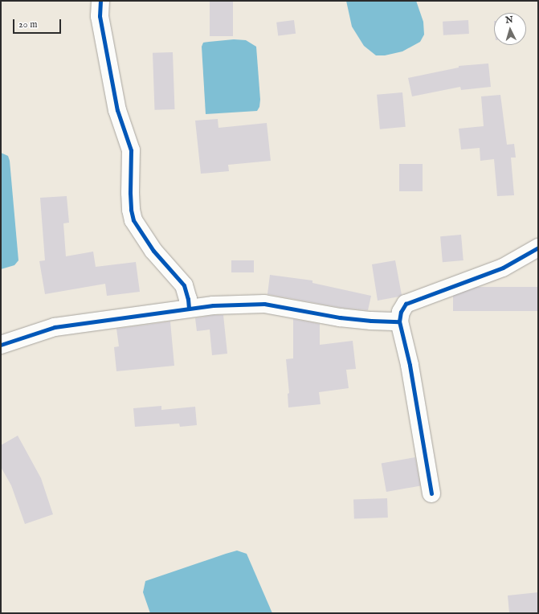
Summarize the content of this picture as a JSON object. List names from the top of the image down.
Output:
{
  "scale_bar": "20 m",
  "north": "top"
}
